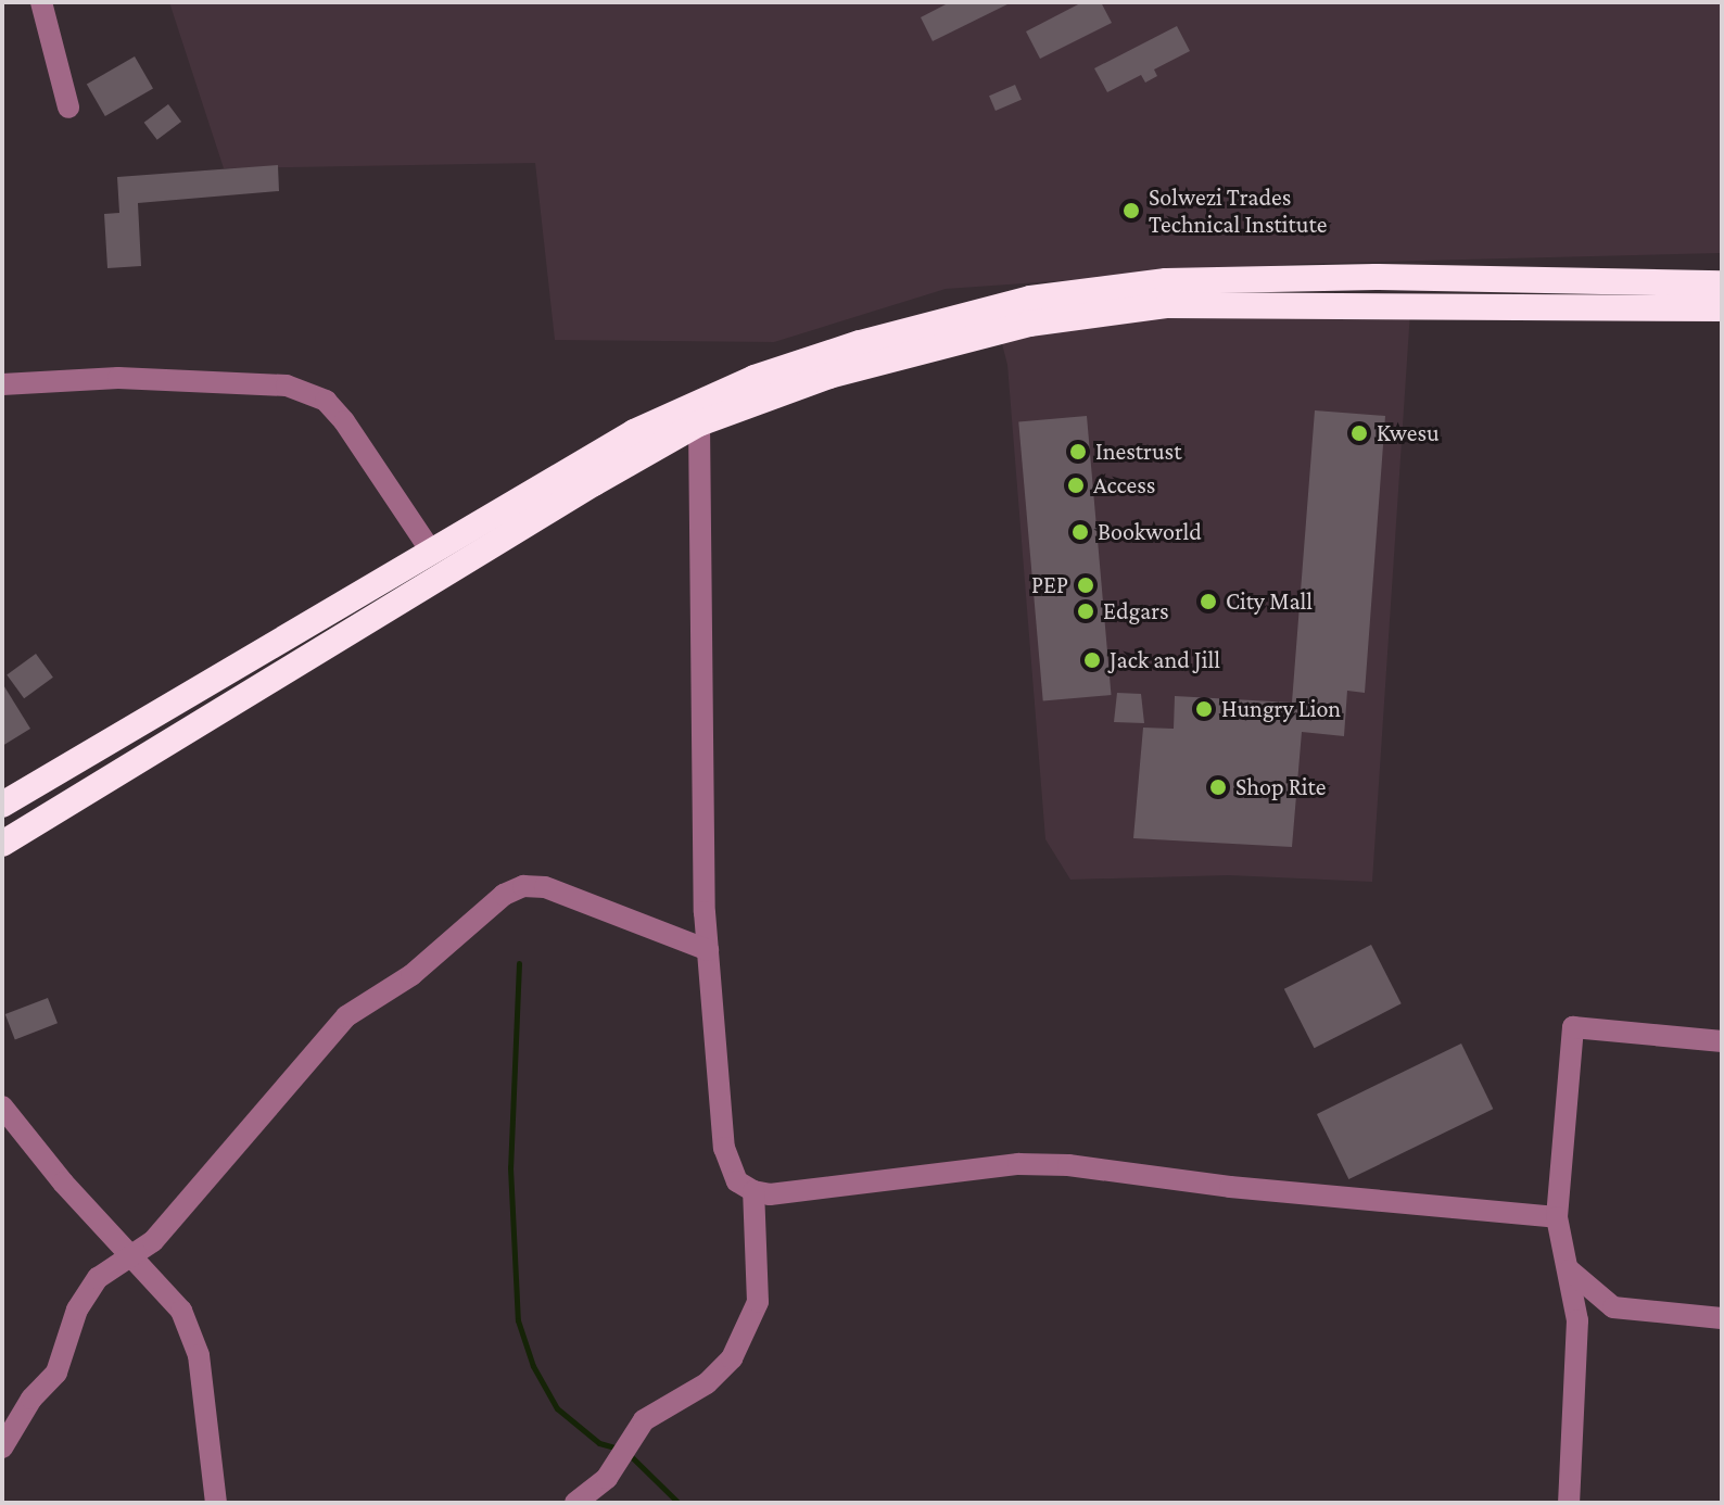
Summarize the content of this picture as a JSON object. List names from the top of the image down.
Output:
{
  "places": [
    "Solwezi Trades Technical Institute",
    "Kwesu",
    "Inestrust",
    "Access",
    "Bookworld",
    "PEP",
    "City Mall",
    "Edgars",
    "Jack and Jill",
    "Hungry Lion",
    "Shop Rite"
  ]
}
